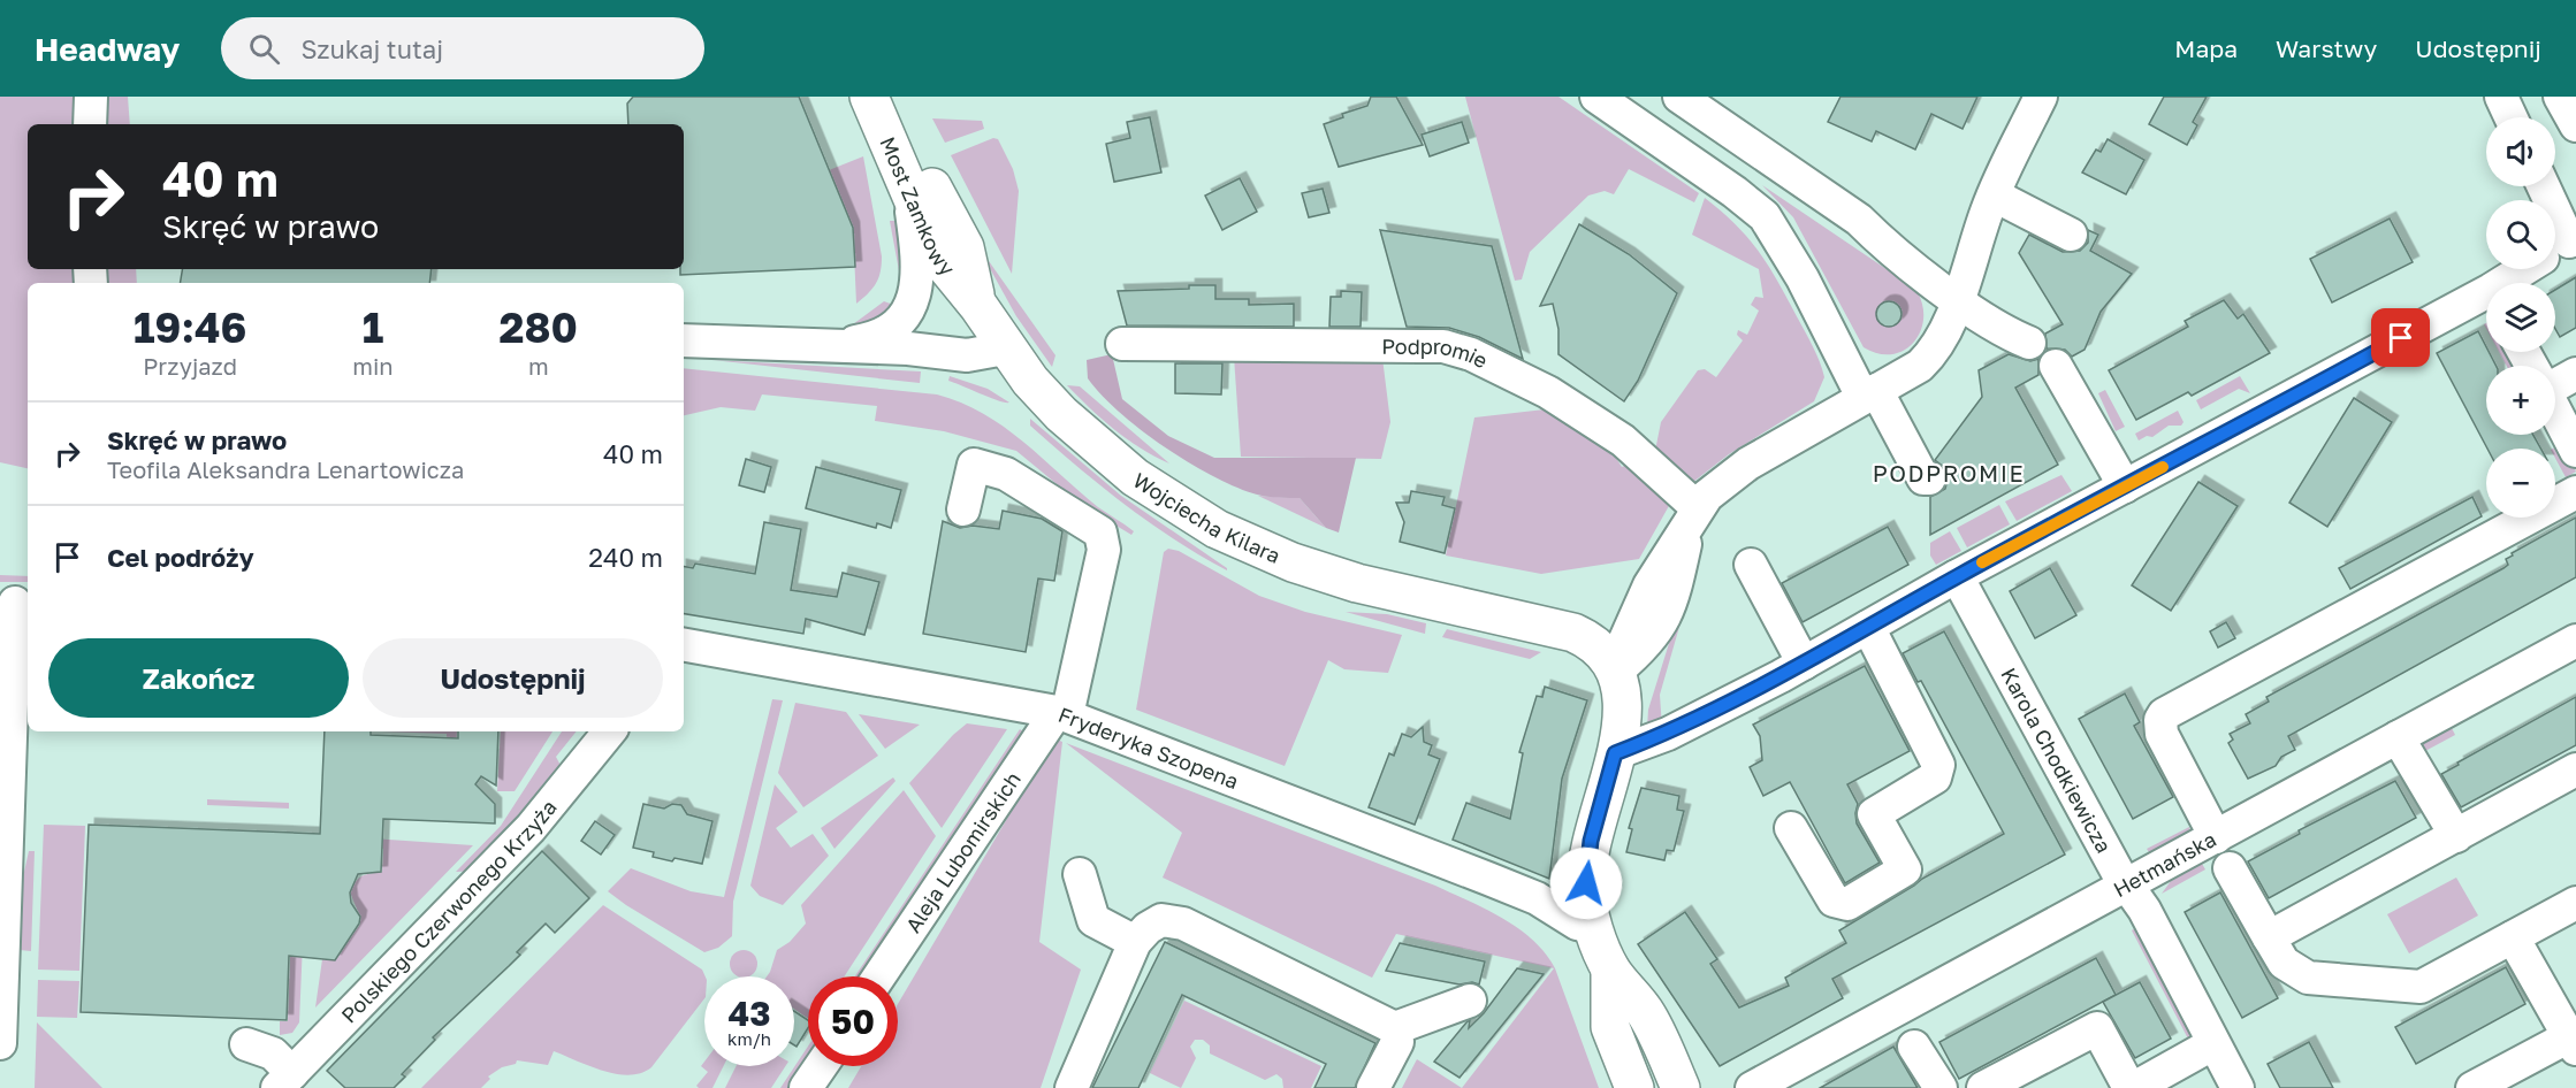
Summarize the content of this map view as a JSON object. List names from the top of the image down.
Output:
{
  "streets": {
    "main road": ["Most Zamkowy", "Wojciecha Kilara"],
    "street": [
      "Podpromie",
      "Fryderyka Szopena",
      "Karola Chodkiewicza",
      "Aleja Lubomirskich",
      "Hetmańska",
      "Polskiego Czerwonego Krzyża"
    ]
  },
  "crossings": [
    ["Most Zamkowy", "Wojciecha Kilara"],
    ["Fryderyka Szopena", "Aleja Lubomirskich"],
    ["Karola Chodkiewicza", "Hetmańska"]
  ],
  "districts": ["PODPROMIE"],
  "page": {
    "header": "Headway",
    "search": "Szukaj tutaj",
    "nav": ["Mapa", "Warstwy", "Udostępnij"],
    "map_buttons": ["+", "−"],
    "turn": ["40 m", "Skręć w prawo"],
    "eta": [
      "19:46",
      "Przyjazd",
      "1",
      "min",
      "280",
      "m"
    ],
    "list": [
      {
        "name": "Skręć w prawo",
        "note": "Teofila Aleksandra Lenartowicza",
        "value": "40 m"
      },
      {
        "name": "Cel podróży",
        "value": "240 m"
      }
    ],
    "buttons": ["Zakończ", "Udostępnij"],
    "speed": "43 km/h",
    "limit": "50"
  }
}
